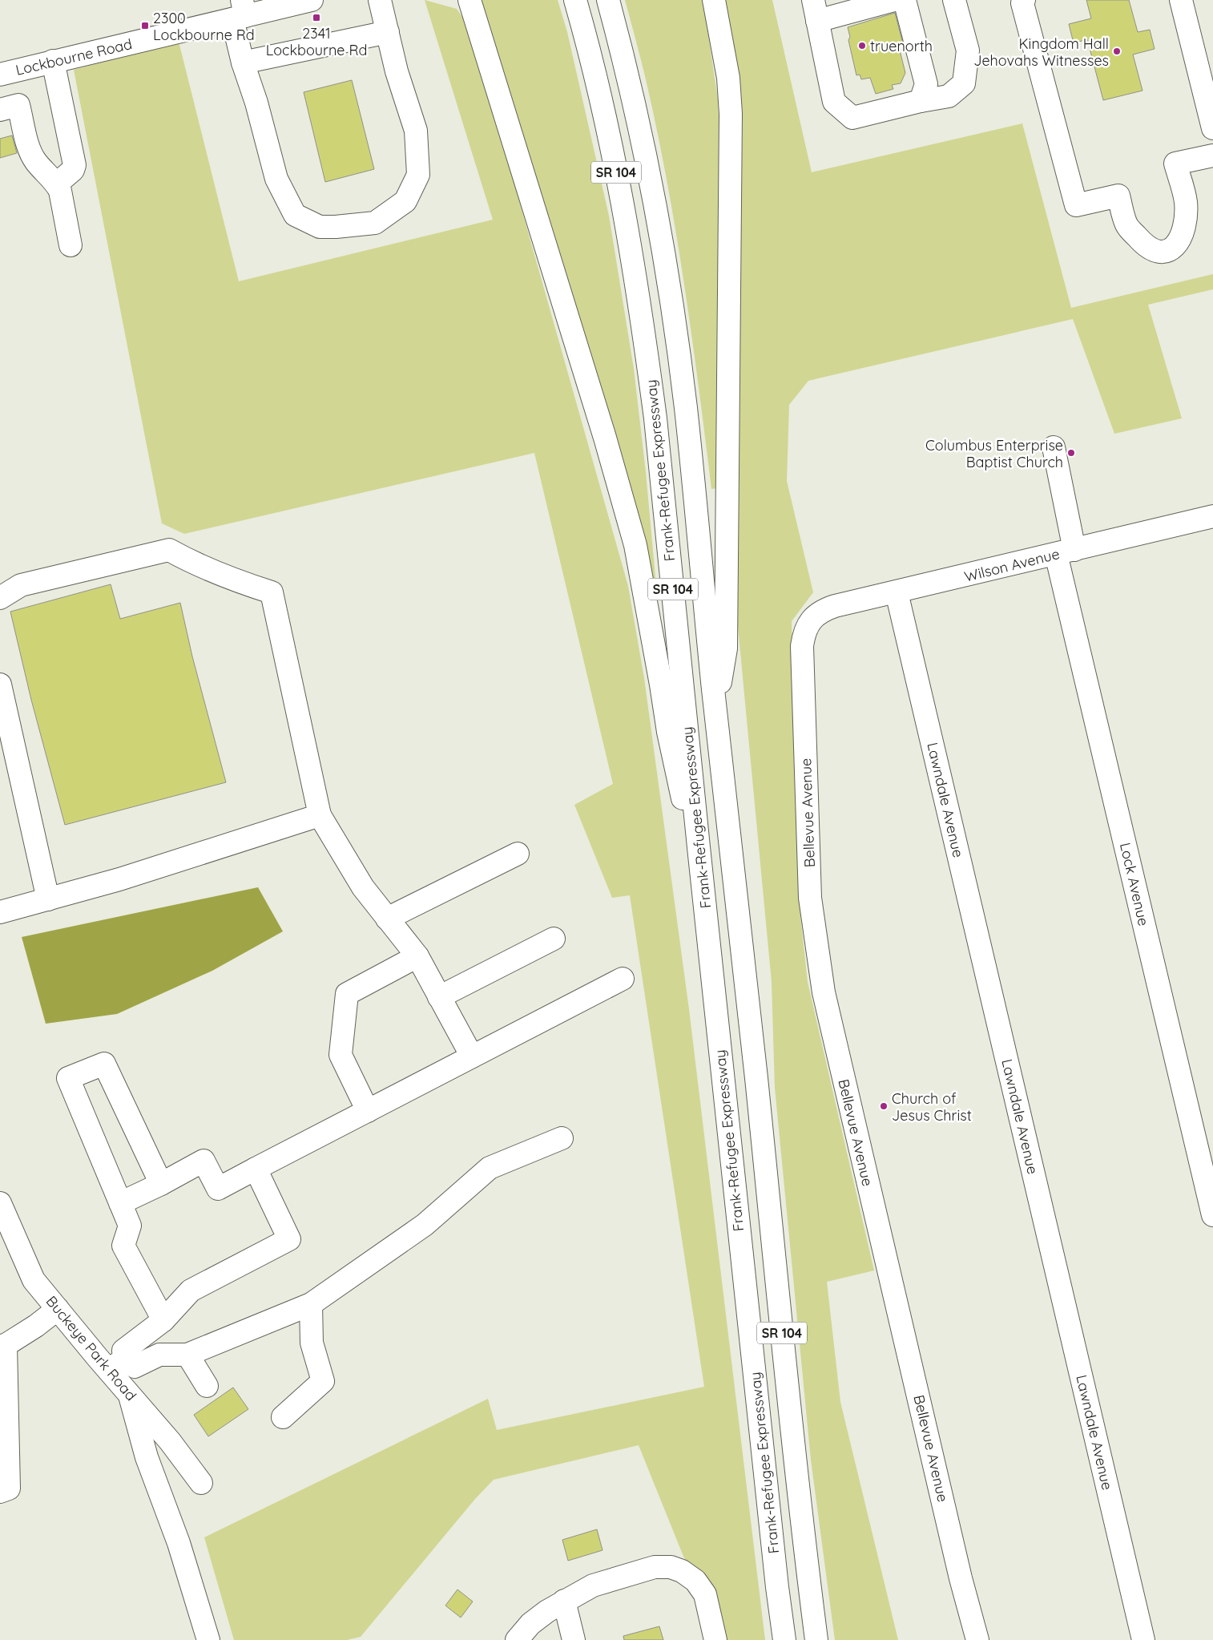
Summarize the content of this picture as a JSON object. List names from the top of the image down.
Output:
{
  "streets": {
    "main road": [
      "Lockbourne Road",
      "SR 104",
      "Frank-Refugee Expressway",
      "Wilson Avenue",
      "Lawndale Avenue",
      "Bellevue Avenue",
      "Lock Avenue",
      "Buckeye Park Road"
    ]
  },
  "crossings": [
    ["Wilson Avenue", "Lawndale Avenue"],
    ["Wilson Avenue", "Bellevue Avenue"],
    ["Wilson Avenue", "Lock Avenue"]
  ],
  "places": {
    "transit": ["2341 Lockbourne Rd", "2300 Lockbourne Rd"],
    "other": [
      "truenorth",
      "Kingdom Hall Jehovahs Witnesses",
      "Columbus Enterprise Baptist Church",
      "Church of Jesus Christ"
    ]
  }
}
